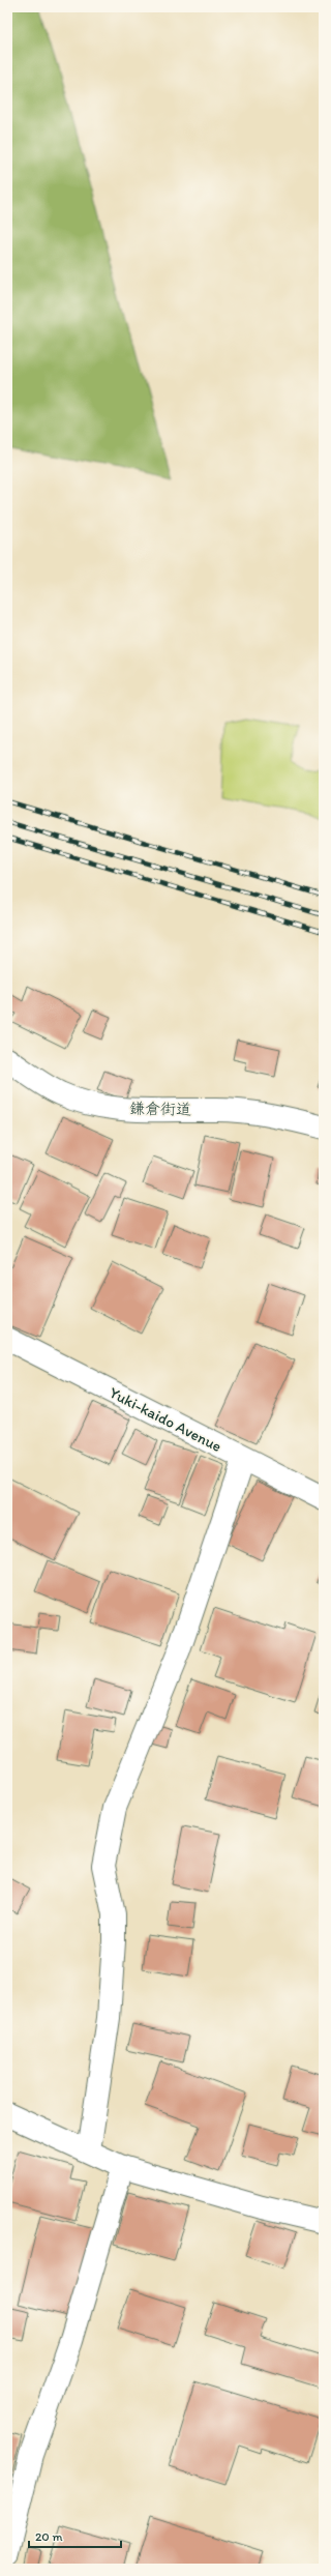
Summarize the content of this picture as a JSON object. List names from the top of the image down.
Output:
{
  "streets": {
    "street": ["鎌倉街道", "Yuki-kaido Avenue"]
  },
  "scale_bar": "20 m"
}
